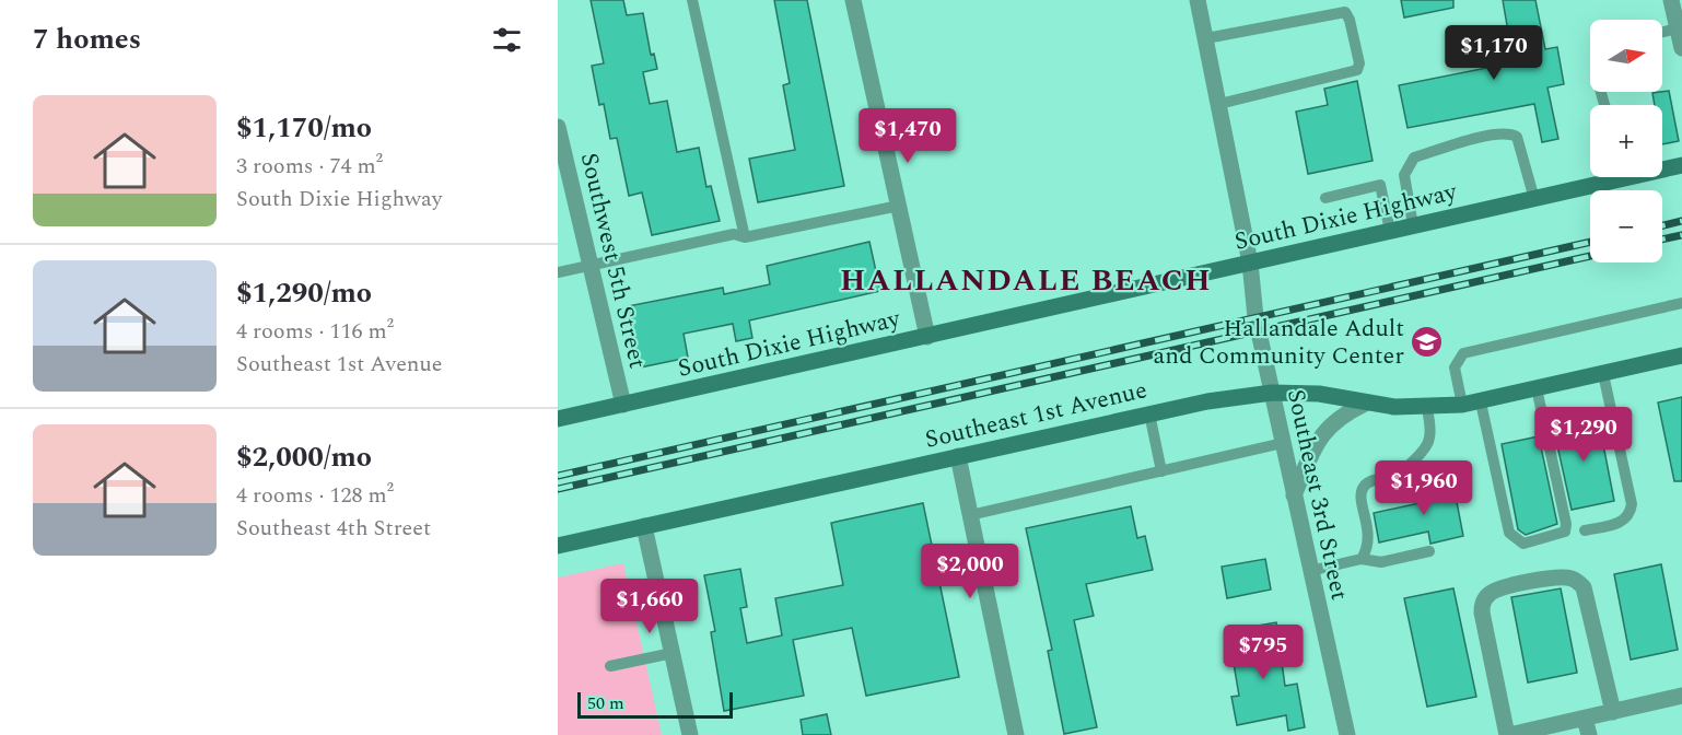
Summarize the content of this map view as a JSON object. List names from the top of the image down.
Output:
{
  "streets": {
    "main road": ["South Dixie Highway", "Southeast 1st Avenue"],
    "street": ["Southwest 5th Street", "Southeast 3rd Street"]
  },
  "crossings": [
    ["South Dixie Highway", "Southwest 5th Street"],
    ["South Dixie Highway", "Southeast 3rd Street"],
    ["Southeast 1st Avenue", "Southeast 3rd Street"]
  ],
  "districts": ["HALLANDALE BEACH"],
  "places": {
    "school or university": ["Hallandale Adult and Community Center"]
  },
  "scale_bar": "50 m",
  "north": "right",
  "page": {
    "heading": "7 homes",
    "map_buttons": ["+", "−"],
    "price": [
      "$1,170",
      "$1,470",
      "$1,290",
      "$1,960",
      "$2,000",
      "$1,660",
      "$795"
    ],
    "list": [
      {
        "name": "$1,170/mo",
        "note": "3 rooms · 74 m² · South Dixie Highway"
      },
      {
        "name": "$1,290/mo",
        "note": "4 rooms · 116 m² · Southeast 1st Avenue"
      },
      {
        "name": "$2,000/mo",
        "note": "4 rooms · 128 m² · Southeast 4th Street"
      }
    ],
    "scale": "50 m"
  }
}
